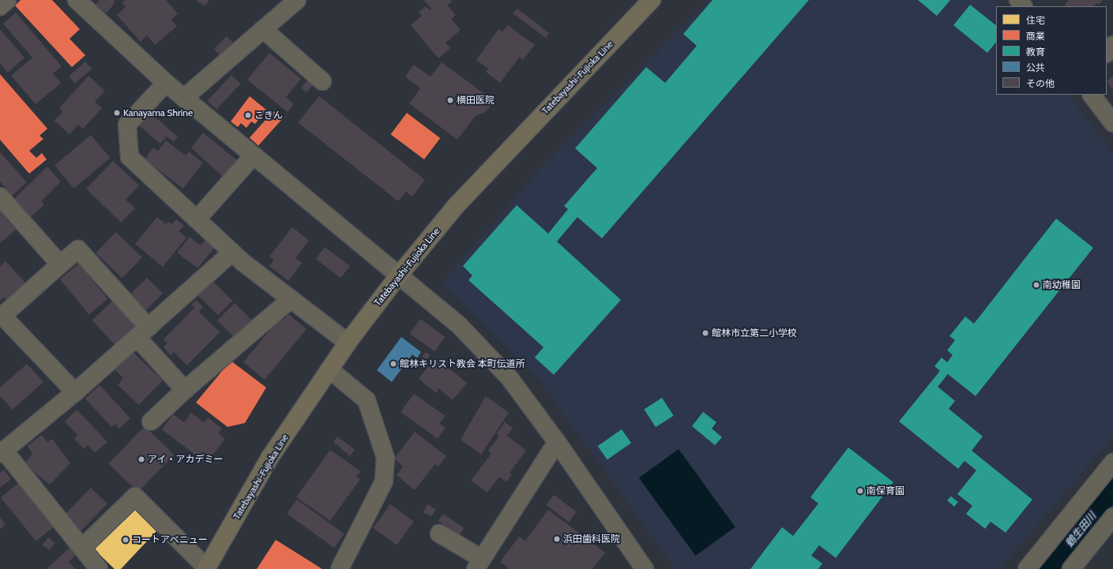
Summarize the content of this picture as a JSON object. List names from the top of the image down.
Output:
{
  "streets": {
    "main road": ["Tatebayashi-Fujioka Line"]
  },
  "water": ["鶴生田川"],
  "places": [
    "横田医院",
    "Kanayama Shrine",
    "こきん",
    "南幼稚園",
    "館林市立第二小学校",
    "館林キリスト教会 本町伝道所",
    "アイ・アカデミー",
    "南保育園",
    "浜田歯科医院",
    "コートアベニュー"
  ],
  "legend": [
    "住宅",
    "商業",
    "教育",
    "公共",
    "その他"
  ]
}
